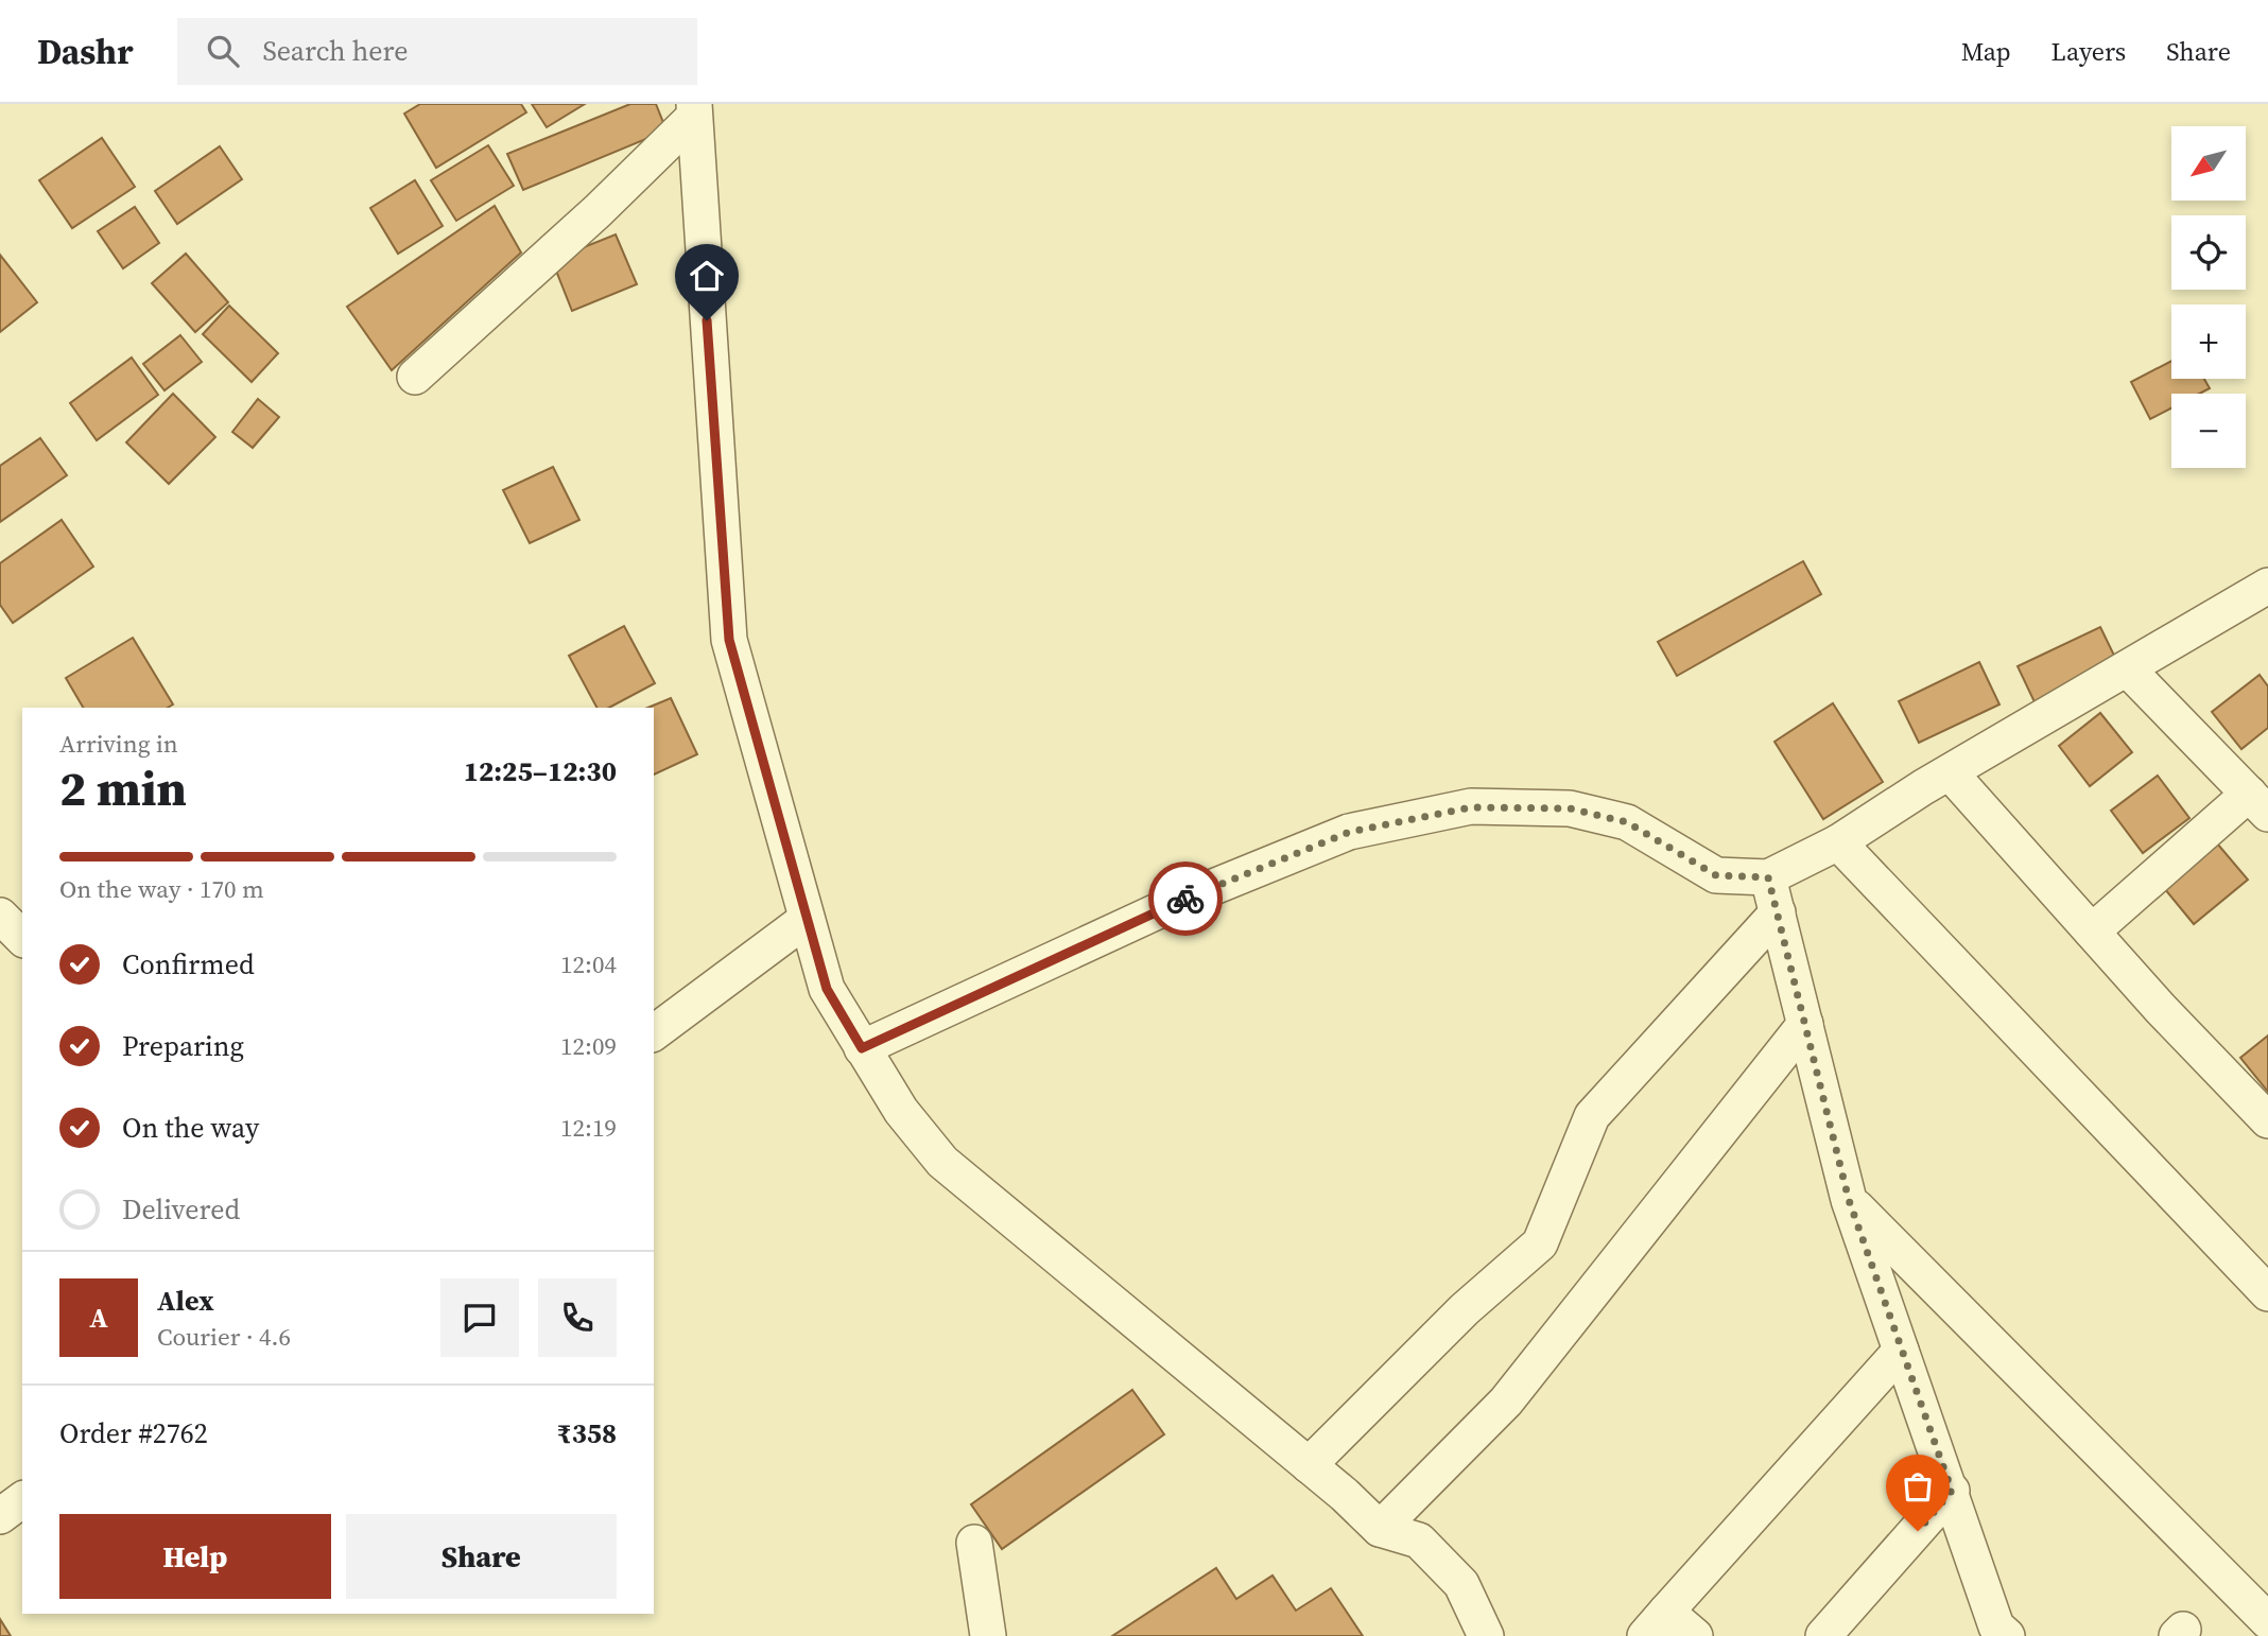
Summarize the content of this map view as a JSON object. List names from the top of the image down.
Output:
{
  "north": "bottom left",
  "page": {
    "header": "Dashr",
    "search": "Search here",
    "nav": ["Map", "Layers", "Share"],
    "map_buttons": ["+", "−"],
    "heading": ["2 min", "Arriving in", "12:25–12:30"],
    "panel": [
      "Alex",
      "Courier · 4.6",
      "Order #2762",
      "₹358"
    ],
    "bar": "On the way · 170 m",
    "list": [
      ["Confirmed", "12:04"],
      ["Preparing", "12:09"],
      ["On the way", "12:19"],
      "Delivered"
    ],
    "round": "A",
    "buttons": ["Help", "Share"]
  }
}
